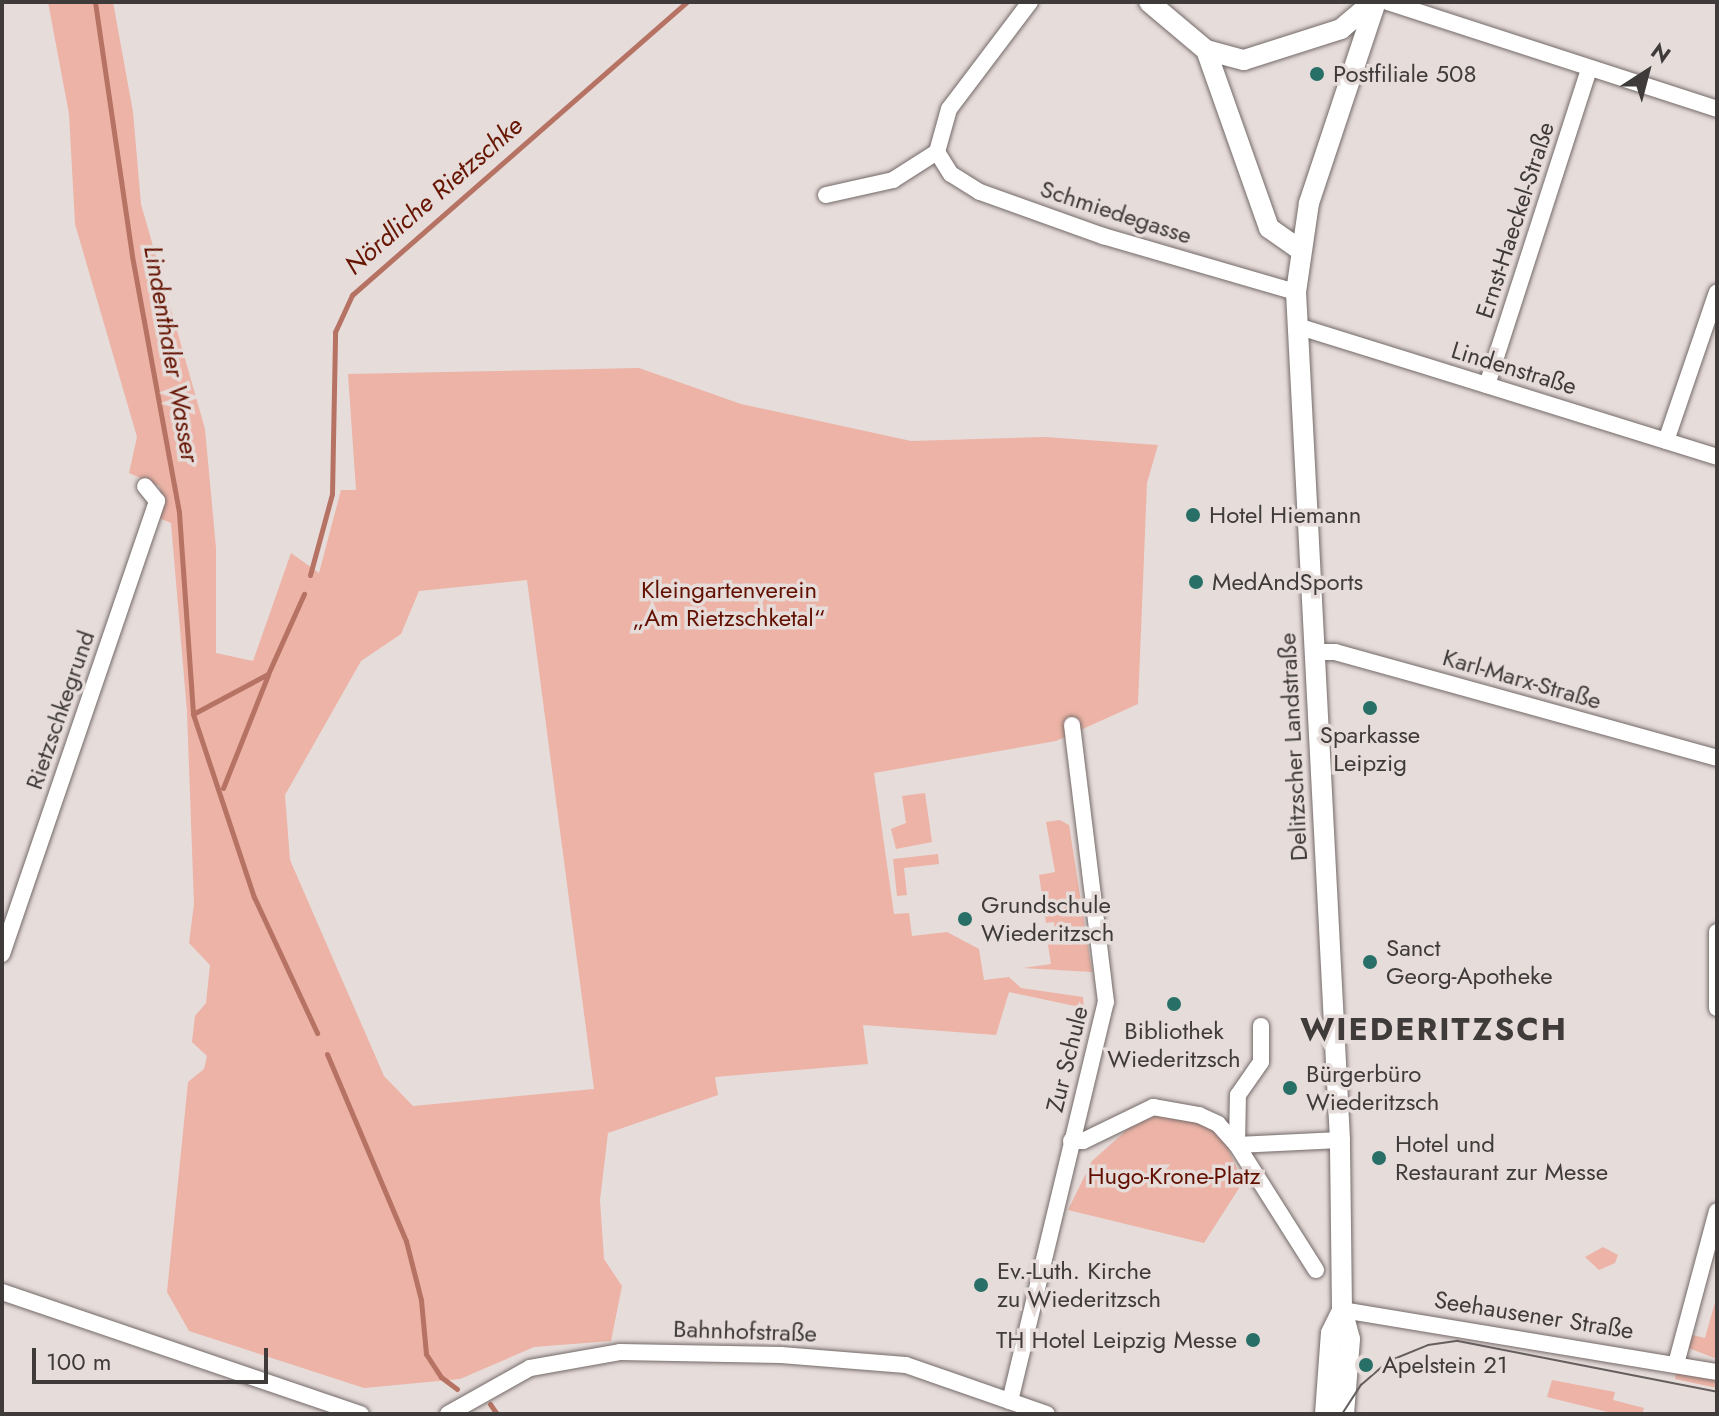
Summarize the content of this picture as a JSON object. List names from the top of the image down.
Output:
{
  "streets": {
    "street": [
      "Schmiedegasse",
      "Ernst-Haeckel-Straße",
      "Lindenstraße",
      "Karl-Marx-Straße",
      "Rietzschkegrund",
      "Delitzscher Landstraße",
      "Zur Schule",
      "Seehausener Straße",
      "Bahnhofstraße"
    ]
  },
  "crossings": [
    ["Schmiedegasse", "Delitzscher Landstraße"],
    ["Ernst-Haeckel-Straße", "Lindenstraße"],
    ["Lindenstraße", "Delitzscher Landstraße"],
    ["Karl-Marx-Straße", "Delitzscher Landstraße"],
    ["Delitzscher Landstraße", "Seehausener Straße"],
    ["Zur Schule", "Bahnhofstraße"]
  ],
  "districts": ["WIEDERITZSCH"],
  "water": ["Nördliche Rietzschke", "Lindenthaler Wasser"],
  "parks": ["Kleingartenverein „Am Rietzschketal“", "Hugo-Krone-Platz"],
  "places": [
    "Postfiliale 508",
    "Hotel Hiemann",
    "MedAndSports",
    "Sparkasse Leipzig",
    "Grundschule Wiederitzsch",
    "Sanct Georg-Apotheke",
    "Bibliothek Wiederitzsch",
    "Bürgerbüro Wiederitzsch",
    "Hotel und Restaurant zur Messe",
    "Ev.-Luth. Kirche zu Wiederitzsch",
    "TH Hotel Leipzig Messe",
    "Apelstein 21"
  ],
  "scale_bar": "100 m",
  "north": "top right"
}
